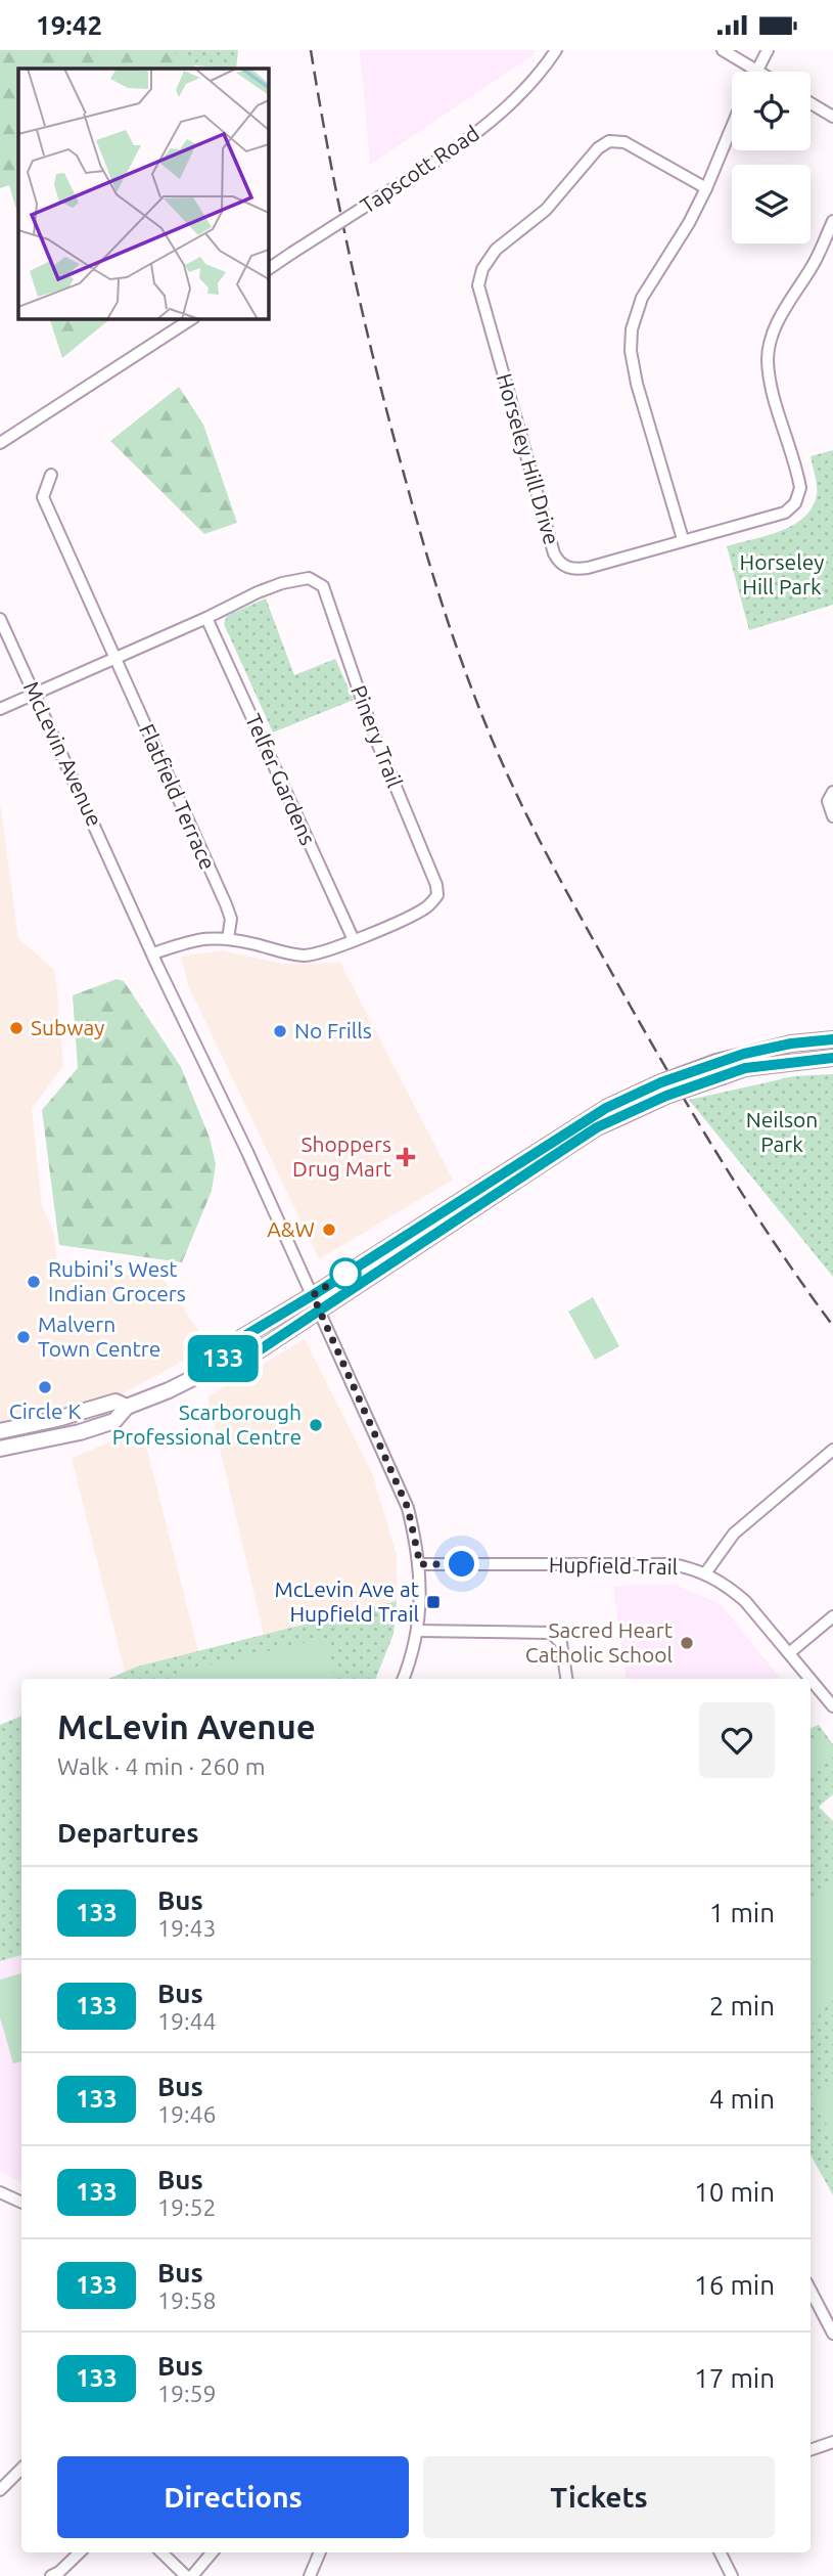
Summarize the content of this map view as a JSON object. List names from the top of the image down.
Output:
{
  "streets": {
    "street": [
      "Tapscott Road",
      "Horseley Hill Drive",
      "Pinery Trail",
      "McLevin Avenue",
      "Telfer Gardens",
      "Flatfield Terrace",
      "Hupfield Trail"
    ]
  },
  "crossings": [
    ["Pinery Trail", "McLevin Avenue"],
    ["Pinery Trail", "Telfer Gardens"],
    ["Pinery Trail", "Flatfield Terrace"],
    ["McLevin Avenue", "Hupfield Trail"]
  ],
  "parks": ["Horseley Hill Park", "Neilson Park"],
  "places": {
    "other": [
      "Subway",
      "No Frills",
      "A&W",
      "Rubini's West Indian Grocers",
      "Malvern Town Centre",
      "Circle K",
      "Scarborough Professional Centre",
      "Sacred Heart Catholic School"
    ],
    "health": ["Shoppers Drug Mart"],
    "transit": ["McLevin Ave at Hupfield Trail"]
  },
  "lines": ["bus line 133"],
  "page": {
    "status": "19:42",
    "on_map": "133",
    "heading": [
      ["McLevin Avenue", "Walk · 4 min · 260 m"],
      "Departures"
    ],
    "list": [
      {
        "mark": "133",
        "name": "Bus",
        "note": "19:43",
        "value": "1 min"
      },
      {
        "mark": "133",
        "name": "Bus",
        "note": "19:44",
        "value": "2 min"
      },
      {
        "mark": "133",
        "name": "Bus",
        "note": "19:46",
        "value": "4 min"
      },
      {
        "mark": "133",
        "name": "Bus",
        "note": "19:52",
        "value": "10 min"
      },
      {
        "mark": "133",
        "name": "Bus",
        "note": "19:58",
        "value": "16 min"
      },
      {
        "mark": "133",
        "name": "Bus",
        "note": "19:59",
        "value": "17 min"
      }
    ],
    "buttons": ["Directions", "Tickets"]
  }
}
